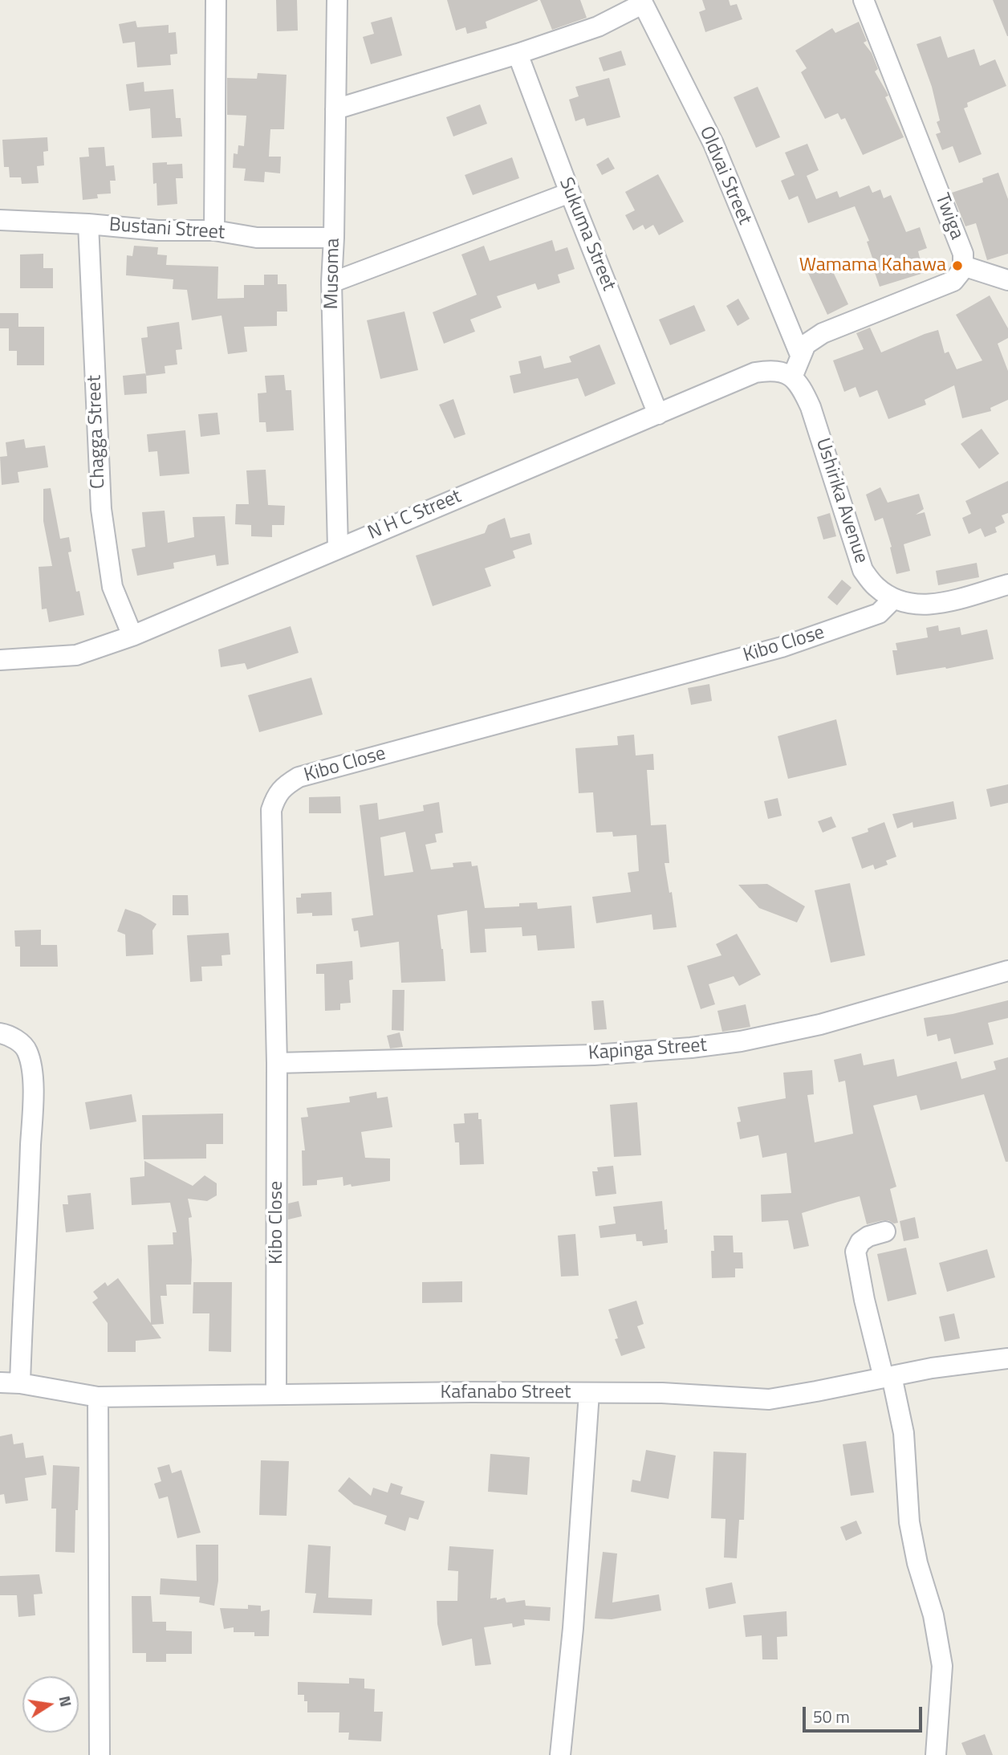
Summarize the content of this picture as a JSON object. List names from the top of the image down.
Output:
{
  "streets": {
    "street": [
      "Oldvai Street",
      "Twiga",
      "Bustani Street",
      "Sukuma Street",
      "Musoma",
      "Chagga Street",
      "Ushirika Avenue",
      "N H C Street",
      "Kibo Close",
      "Kapinga Street",
      "Kafanabo Street"
    ]
  },
  "crossings": [
    ["Bustani Street", "Musoma"],
    ["Bustani Street", "Chagga Street"],
    ["Sukuma Street", "N H C Street"],
    ["Musoma", "N H C Street"],
    ["Chagga Street", "N H C Street"],
    ["Ushirika Avenue", "N H C Street"],
    ["Ushirika Avenue", "Kibo Close"],
    ["Kibo Close", "Kapinga Street"],
    ["Kibo Close", "Kafanabo Street"]
  ],
  "places": ["Wamama Kahawa"],
  "scale_bar": "50 m",
  "north": "right"
}
